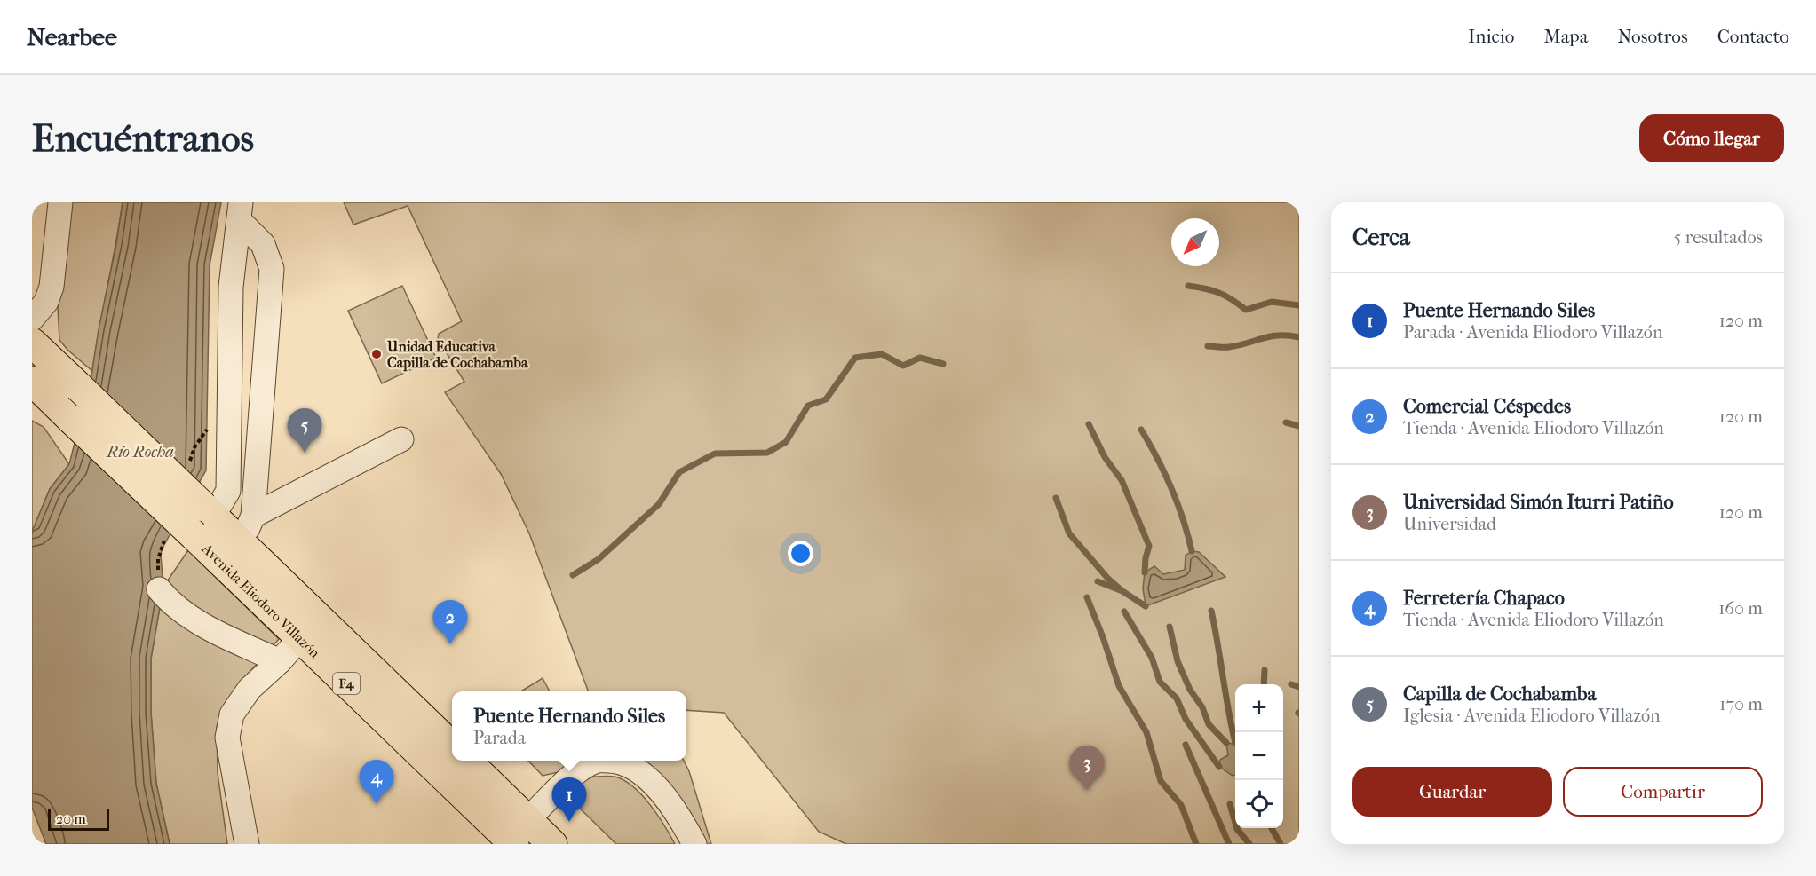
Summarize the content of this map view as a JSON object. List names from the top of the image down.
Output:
{
  "streets": {
    "highway": ["Avenida Eliodoro Villazón", "F4"]
  },
  "water": ["Río Rocha"],
  "places": ["Unidad Educativa Capilla de Cochabamba"],
  "scale_bar": "20 m",
  "north": "bottom left",
  "page": {
    "header": "Nearbee",
    "nav": [
      "Inicio",
      "Mapa",
      "Nosotros",
      "Contacto"
    ],
    "buttons": [
      "Cómo llegar",
      ["Guardar", "Compartir"]
    ],
    "title": "Encuéntranos",
    "heading": ["Cerca", "5 resultados"],
    "list": [
      {
        "mark": "1",
        "name": "Puente Hernando Siles",
        "note": "Parada · Avenida Eliodoro Villazón",
        "value": "120 m"
      },
      {
        "mark": "2",
        "name": "Comercial Céspedes",
        "note": "Tienda · Avenida Eliodoro Villazón",
        "value": "120 m"
      },
      {
        "mark": "3",
        "name": "Universidad Simón Iturri Patiño",
        "note": "Universidad",
        "value": "120 m"
      },
      {
        "mark": "4",
        "name": "Ferretería Chapaco",
        "note": "Tienda · Avenida Eliodoro Villazón",
        "value": "160 m"
      },
      {
        "mark": "5",
        "name": "Capilla de Cochabamba",
        "note": "Iglesia · Avenida Eliodoro Villazón",
        "value": "170 m"
      }
    ],
    "pins": [
      "5",
      "2",
      "3",
      "4",
      "1"
    ],
    "map_buttons": ["+", "−"],
    "popup": ["Puente Hernando Siles", "Parada"],
    "scale": "20 m"
  }
}
